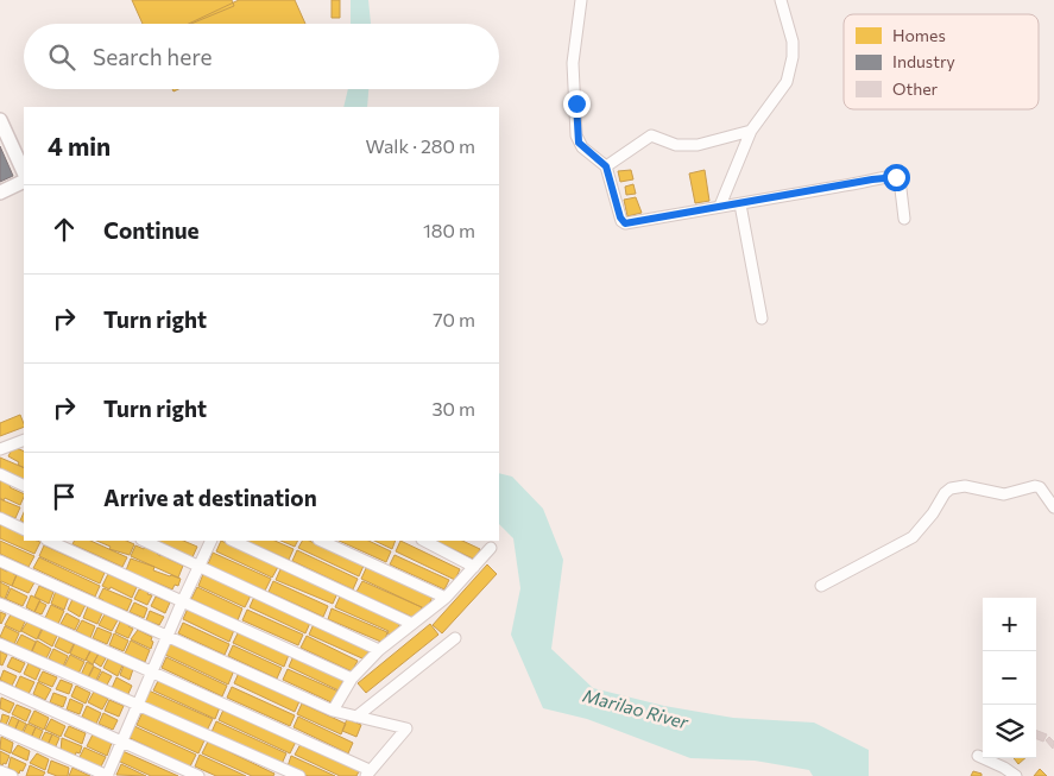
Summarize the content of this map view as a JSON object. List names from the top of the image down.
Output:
{
  "water": ["Marilao River"],
  "legend": ["Homes", "Industry", "Other"],
  "page": {
    "search": "Search here",
    "heading": ["4 min", "Walk · 280 m"],
    "list": [
      ["Continue", "180 m"],
      ["Turn right", "70 m"],
      ["Turn right", "30 m"],
      "Arrive at destination"
    ],
    "map_buttons": ["+", "−"]
  }
}
